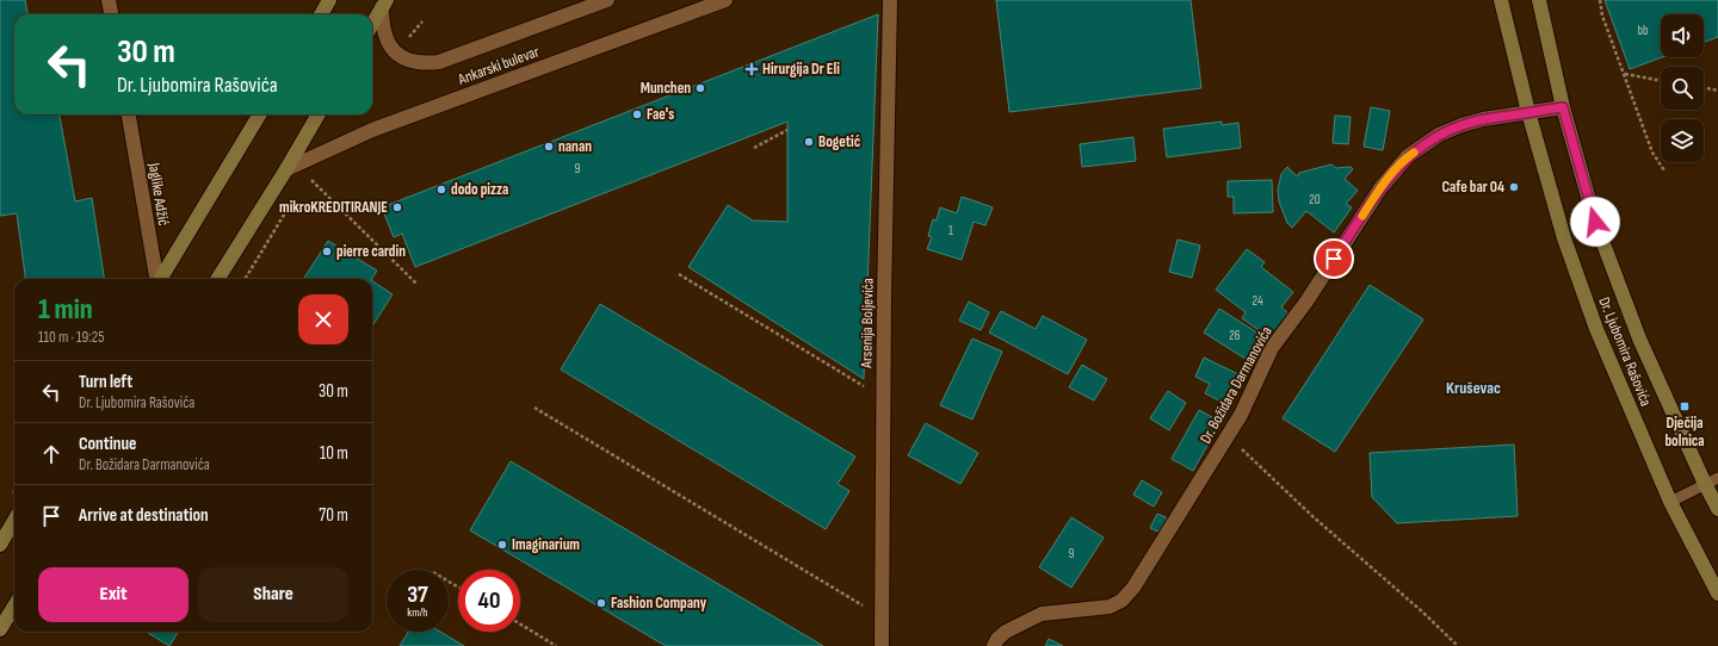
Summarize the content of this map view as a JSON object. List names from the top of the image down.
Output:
{
  "streets": {
    "street": [
      "Ankarski bulevar",
      "Jaglike Adžić",
      "Arsenija Boljevića",
      "Dr. Ljubomira Rašovića",
      "Dr. Božidara Darmanovića"
    ]
  },
  "crossings": [
    ["Dr. Ljubomira Rašovića", "Dr. Božidara Darmanovića"]
  ],
  "districts": ["Kruševac"],
  "places": {
    "health": ["Hirurgija Dr Eli"],
    "other": [
      "Munchen",
      "Fae's",
      "Bogetić",
      "nanan",
      "Cafe bar 04",
      "dodo pizza",
      "mikroKREDITIRANJE",
      "pierre cardin",
      "Imaginarium",
      "Fashion Company"
    ],
    "transit": ["Dječija bolnica"]
  },
  "house_numbers": [
    "bb",
    "9",
    "20",
    "1",
    "24",
    "26",
    "9"
  ],
  "page": {
    "turn": ["30 m", "Dr. Ljubomira Rašovića"],
    "heading": ["1 min", "110 m · 19:25"],
    "list": [
      {
        "name": "Turn left",
        "note": "Dr. Ljubomira Rašovića",
        "value": "30 m"
      },
      {
        "name": "Continue",
        "note": "Dr. Božidara Darmanovića",
        "value": "10 m"
      },
      {
        "name": "Arrive at destination",
        "value": "70 m"
      }
    ],
    "buttons": ["Exit", "Share"],
    "speed": "37 km/h",
    "limit": "40"
  }
}
